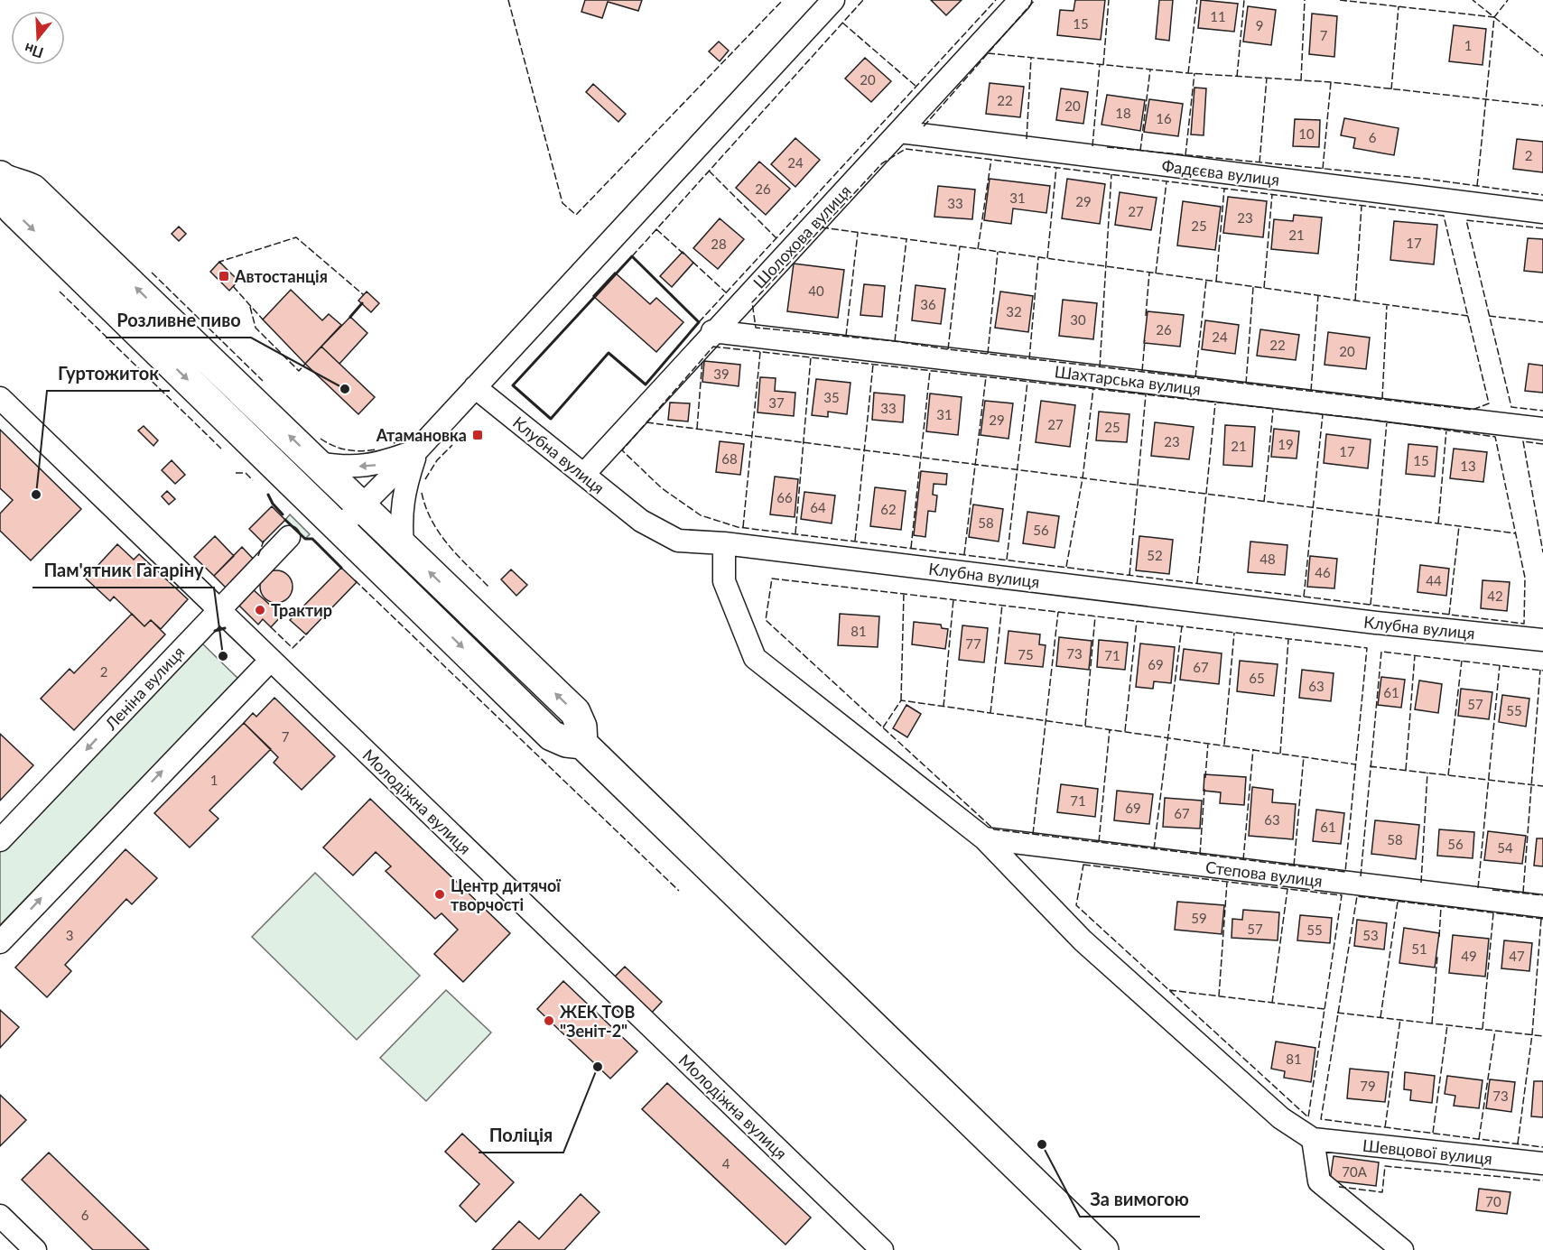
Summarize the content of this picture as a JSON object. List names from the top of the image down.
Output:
{
  "streets": {
    "street": [
      "Фадєєва вулиця",
      "Шолохова вулиця",
      "Шахтарська вулиця",
      "Клубна вулиця",
      "Леніна вулиця",
      "Молодіжна вулиця",
      "Степова вулиця",
      "Шевцової вулиця"
    ]
  },
  "crossings": [
    ["Фадєєва вулиця", "Шолохова вулиця"],
    ["Шолохова вулиця", "Шахтарська вулиця"],
    ["Шолохова вулиця", "Клубна вулиця"],
    ["Леніна вулиця", "Молодіжна вулиця"]
  ],
  "places": {
    "transit": ["Автостанція", "Атамановка"],
    "other": [
      "Розливне пиво",
      "Гуртожиток",
      "Трактир",
      "Пам'ятник Гагаріну",
      "Центр дитячої творчості",
      "ЖЕК ТОВ \"Зеніт-2\"",
      "Поліція",
      "За вимогою"
    ]
  },
  "house_numbers": [
    "11",
    "15",
    "9",
    "7",
    "1",
    "20",
    "22",
    "20",
    "18",
    "16",
    "10",
    "6",
    "2",
    "24",
    "26",
    "31",
    "29",
    "33",
    "27",
    "23",
    "25",
    "21",
    "17",
    "28",
    "40",
    "36",
    "32",
    "30",
    "26",
    "24",
    "22",
    "20",
    "39",
    "35",
    "37",
    "33",
    "31",
    "29",
    "27",
    "25",
    "23",
    "19",
    "21",
    "17",
    "68",
    "15",
    "13",
    "66",
    "64",
    "62",
    "58",
    "56",
    "52",
    "48",
    "46",
    "44",
    "42",
    "81",
    "77",
    "73",
    "75",
    "71",
    "69",
    "67",
    "2",
    "65",
    "63",
    "61",
    "57",
    "55",
    "7",
    "1",
    "71",
    "69",
    "67",
    "63",
    "61",
    "58",
    "56",
    "54",
    "59",
    "57",
    "55",
    "3",
    "53",
    "51",
    "49",
    "47",
    "81",
    "79",
    "73",
    "4",
    "70А",
    "70",
    "6"
  ],
  "north": "bottom"
}
